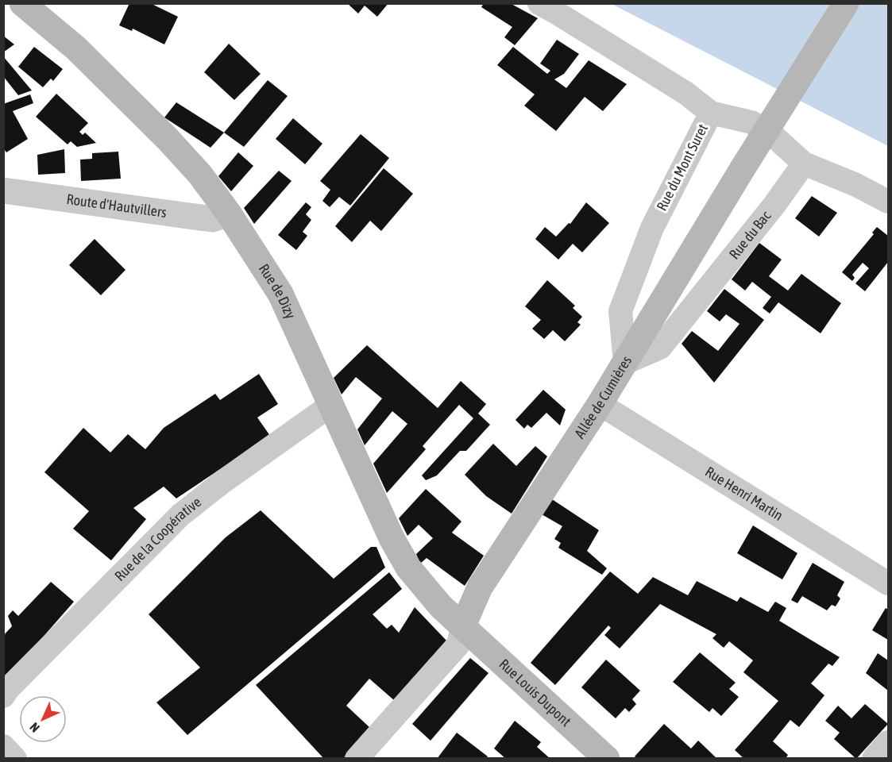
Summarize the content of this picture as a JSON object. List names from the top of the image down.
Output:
{
  "streets": {
    "main road": ["Rue de Dizy", "Allée de Cumières", "Rue Louis Dupont"],
    "street": [
      "Rue du Mont Suret",
      "Route d'Hautvillers",
      "Rue du Bac",
      "Rue Henri Martin",
      "Rue de la Coopérative"
    ]
  },
  "crossings": [
    ["Rue du Mont Suret", "Rue du Bac"],
    ["Rue du Mont Suret", "Allée de Cumières"],
    ["Route d'Hautvillers", "Rue de Dizy"],
    ["Rue du Bac", "Allée de Cumières"],
    ["Rue de Dizy", "Allée de Cumières"],
    ["Rue de Dizy", "Rue de la Coopérative"],
    ["Rue de Dizy", "Rue Louis Dupont"],
    ["Allée de Cumières", "Rue Henri Martin"],
    ["Allée de Cumières", "Rue Louis Dupont"]
  ],
  "north": "bottom left"
}
